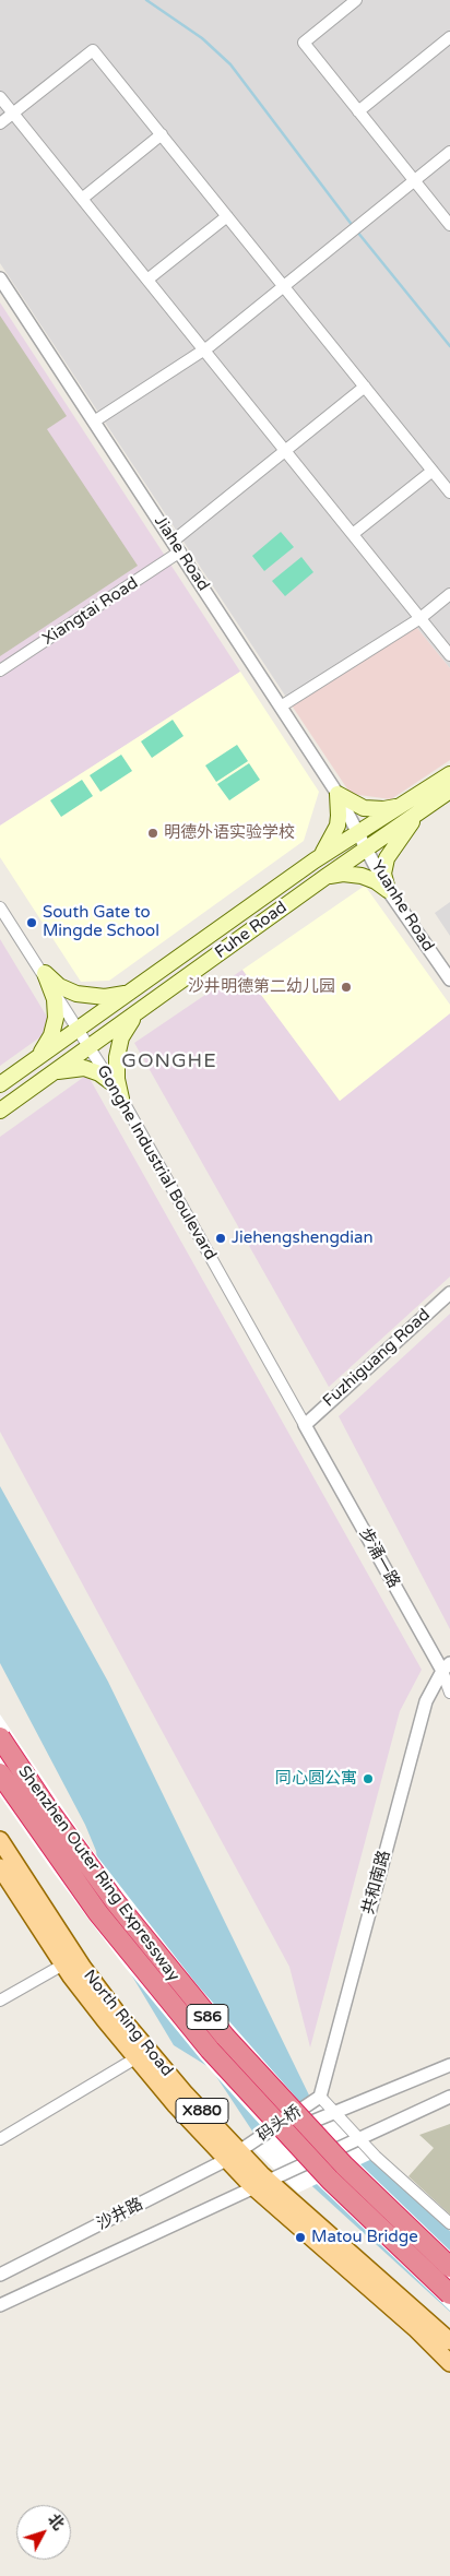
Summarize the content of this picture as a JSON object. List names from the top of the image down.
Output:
{
  "streets": {
    "highway": ["Shenzhen Outer Ring Expressway", "S86"],
    "main road": ["Fuhe Road", "North Ring Road", "X880"],
    "street": [
      "Jiahe Road",
      "Xiangtai Road",
      "Yuanhe Road",
      "Gonghe Industrial Boulevard",
      "Fuzhiguang Road",
      "步涌一路",
      "共和南路",
      "码头桥",
      "沙井路"
    ]
  },
  "crossings": [
    ["Jiahe Road", "Xiangtai Road"],
    ["Jiahe Road", "Yuanhe Road"],
    ["Jiahe Road", "Fuhe Road"],
    ["Yuanhe Road", "Fuhe Road"],
    ["Fuhe Road", "Gonghe Industrial Boulevard"],
    ["Gonghe Industrial Boulevard", "Fuzhiguang Road"],
    ["Gonghe Industrial Boulevard", "步涌一路"],
    ["Fuzhiguang Road", "步涌一路"],
    ["步涌一路", "共和南路"],
    ["共和南路", "码头桥"],
    ["North Ring Road", "码头桥"],
    ["North Ring Road", "沙井路"],
    ["码头桥", "沙井路"]
  ],
  "districts": ["GONGHE"],
  "places": [
    "明德外语实验学校",
    "South Gate to Mingde School",
    "沙井明德第二幼儿园",
    "Jiehengshengdian",
    "同心圆公寓",
    "Matou Bridge"
  ],
  "north": "top right"
}
